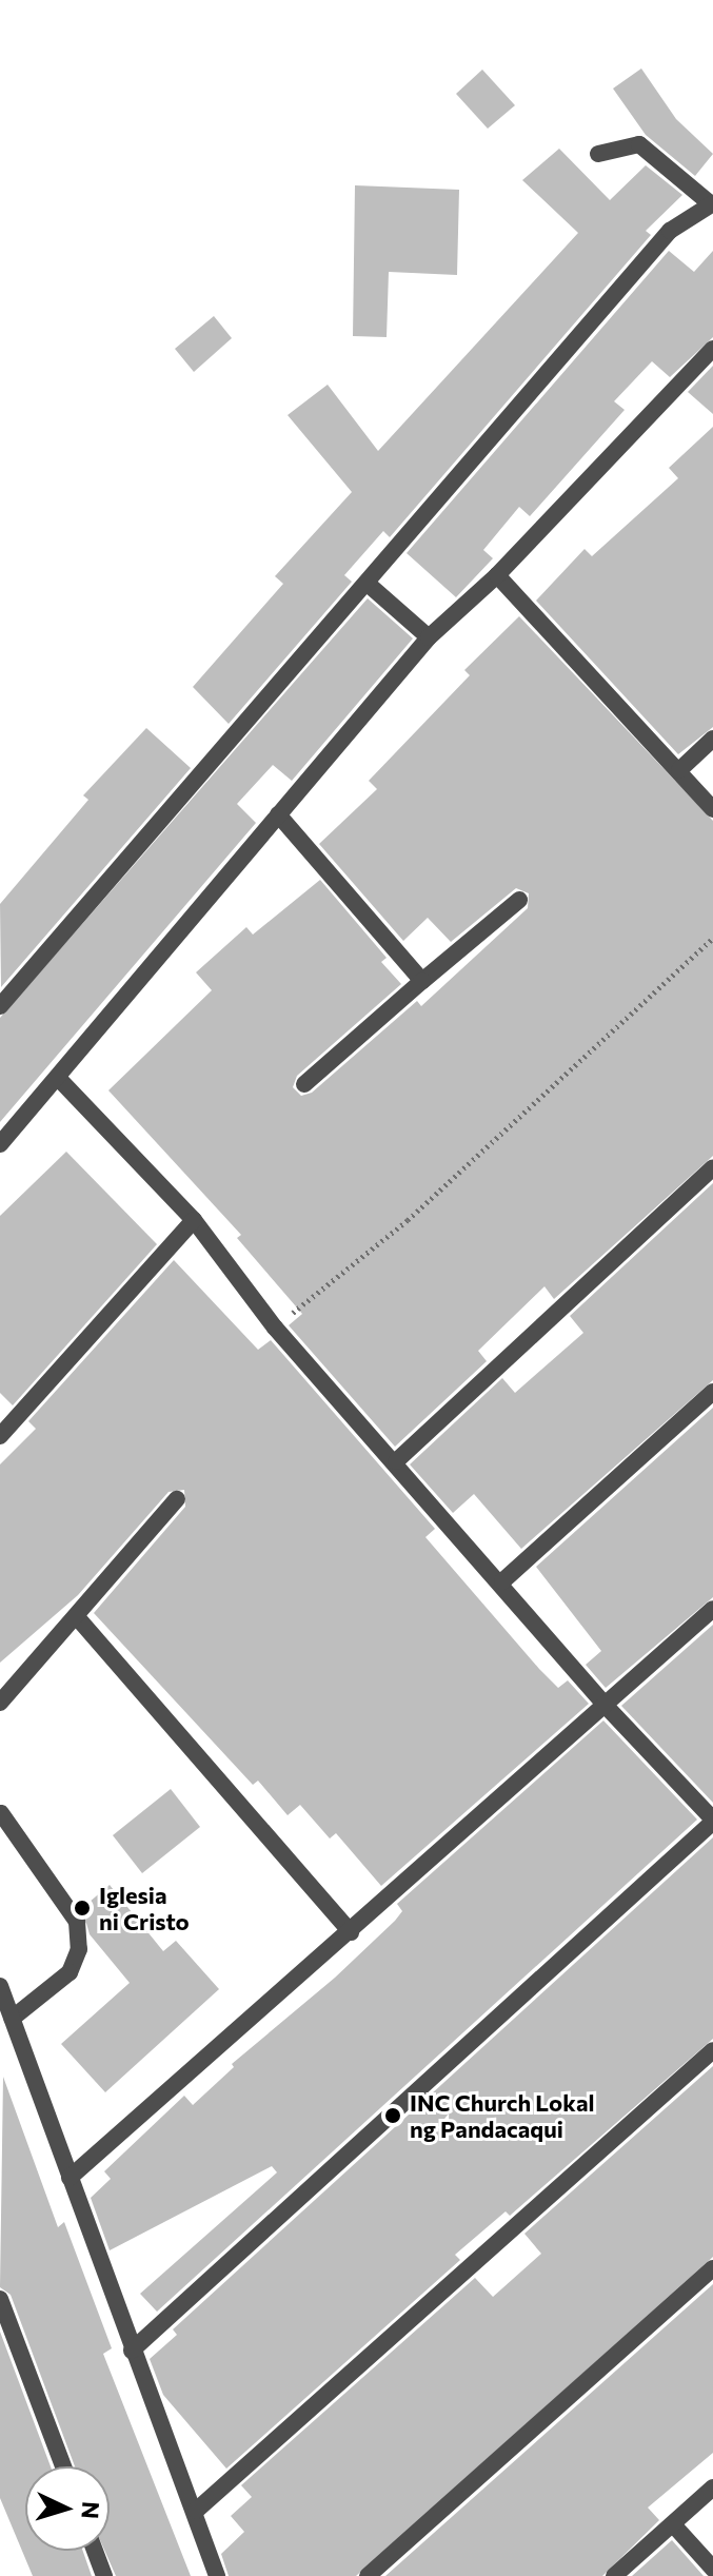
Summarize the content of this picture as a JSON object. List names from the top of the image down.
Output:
{
  "places": ["Iglesia ni Cristo", "INC Church Lokal ng Pandacaqui"],
  "north": "right"
}
